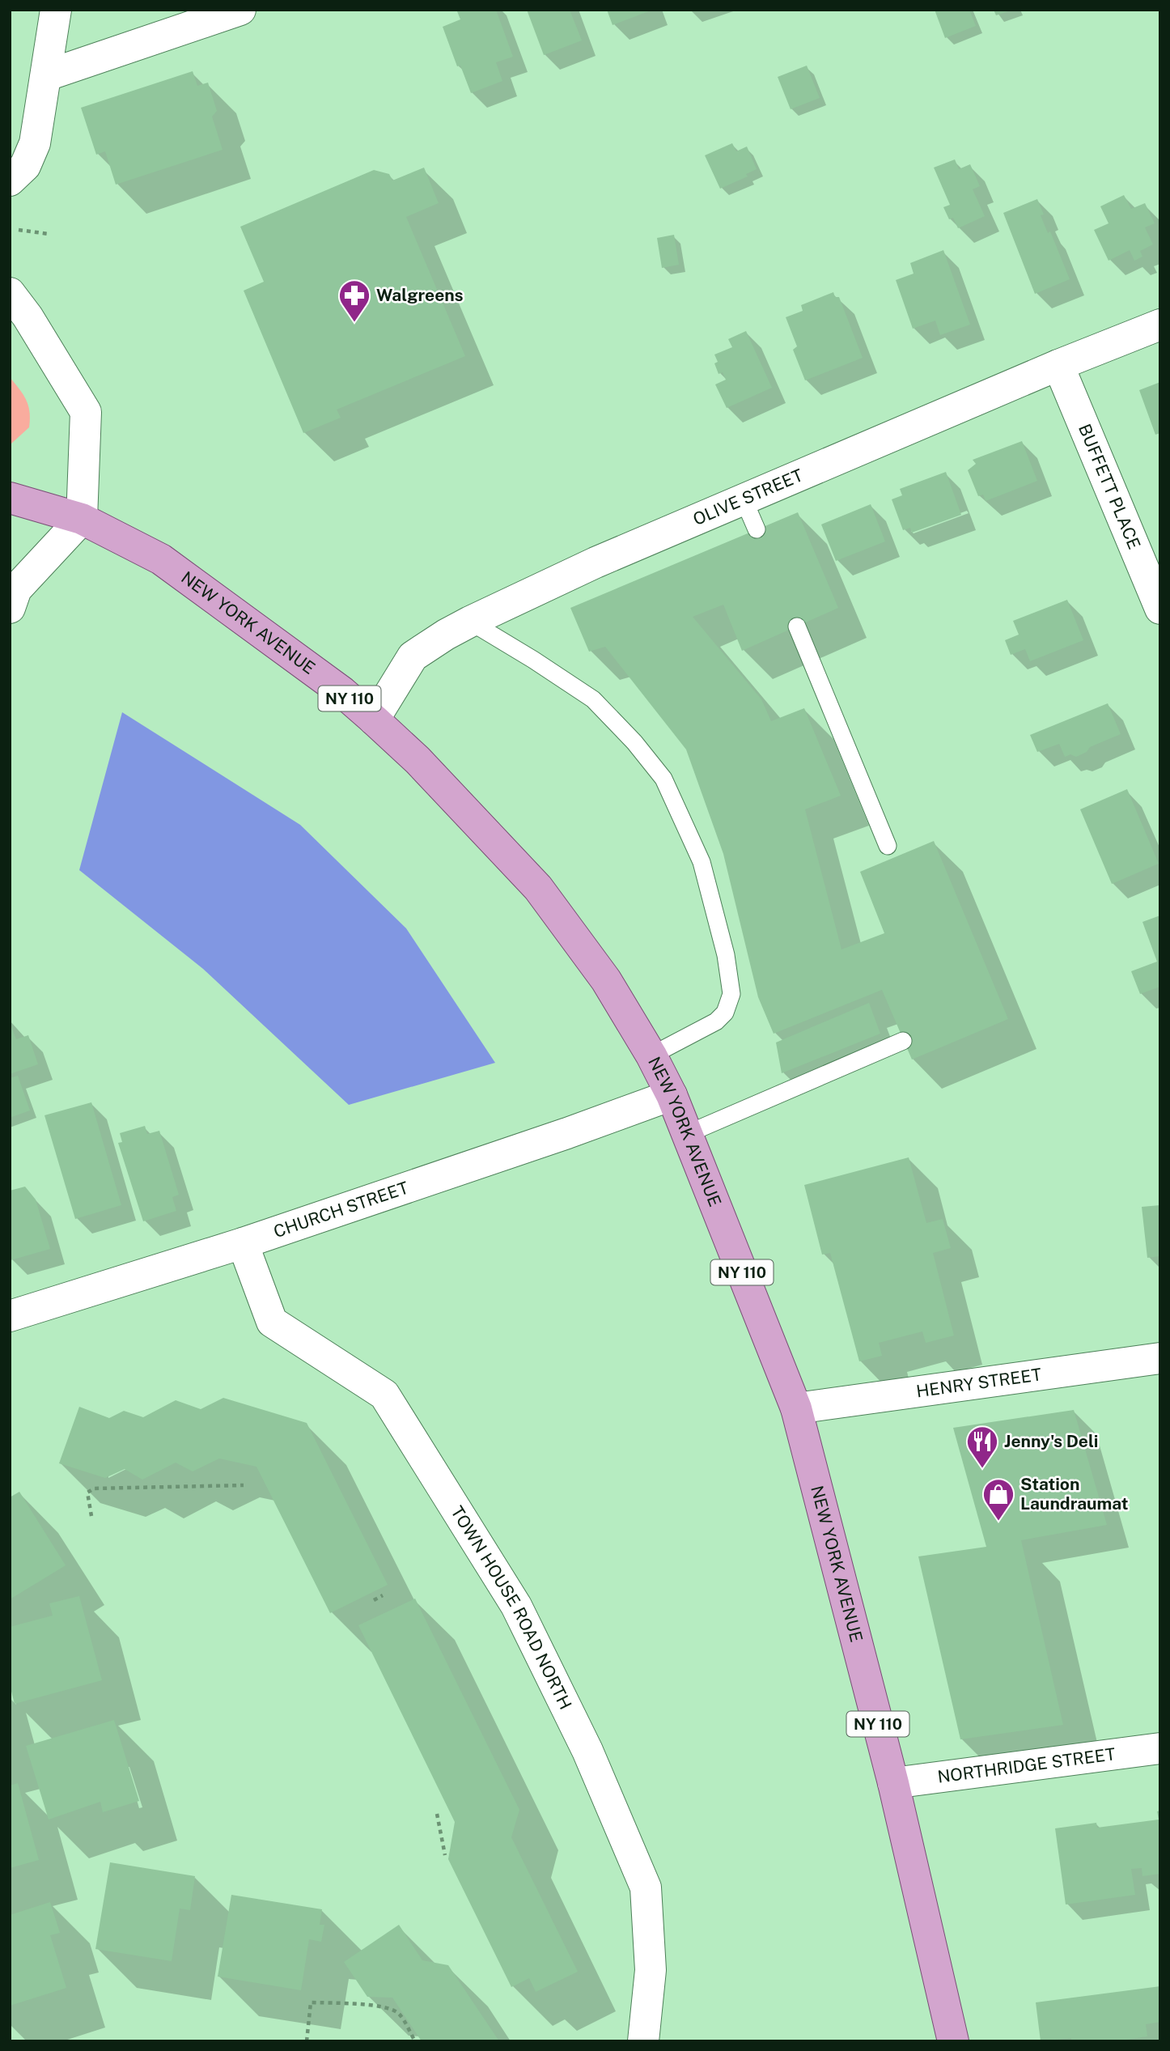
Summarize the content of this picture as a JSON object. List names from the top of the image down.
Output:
{
  "streets": {
    "main road": ["NEW YORK AVENUE", "NY 110"],
    "street": [
      "BUFFETT PLACE",
      "OLIVE STREET",
      "CHURCH STREET",
      "HENRY STREET",
      "TOWN HOUSE ROAD NORTH",
      "NORTHRIDGE STREET"
    ]
  },
  "crossings": [
    ["BUFFETT PLACE", "OLIVE STREET"],
    ["OLIVE STREET", "NEW YORK AVENUE"],
    ["NEW YORK AVENUE", "CHURCH STREET"],
    ["NEW YORK AVENUE", "HENRY STREET"],
    ["NEW YORK AVENUE", "NORTHRIDGE STREET"],
    ["CHURCH STREET", "TOWN HOUSE ROAD NORTH"]
  ],
  "places": {
    "pharmacy": ["Walgreens"],
    "restaurant": ["Jenny's Deli"],
    "shop": ["Station Laundraumat"]
  }
}
